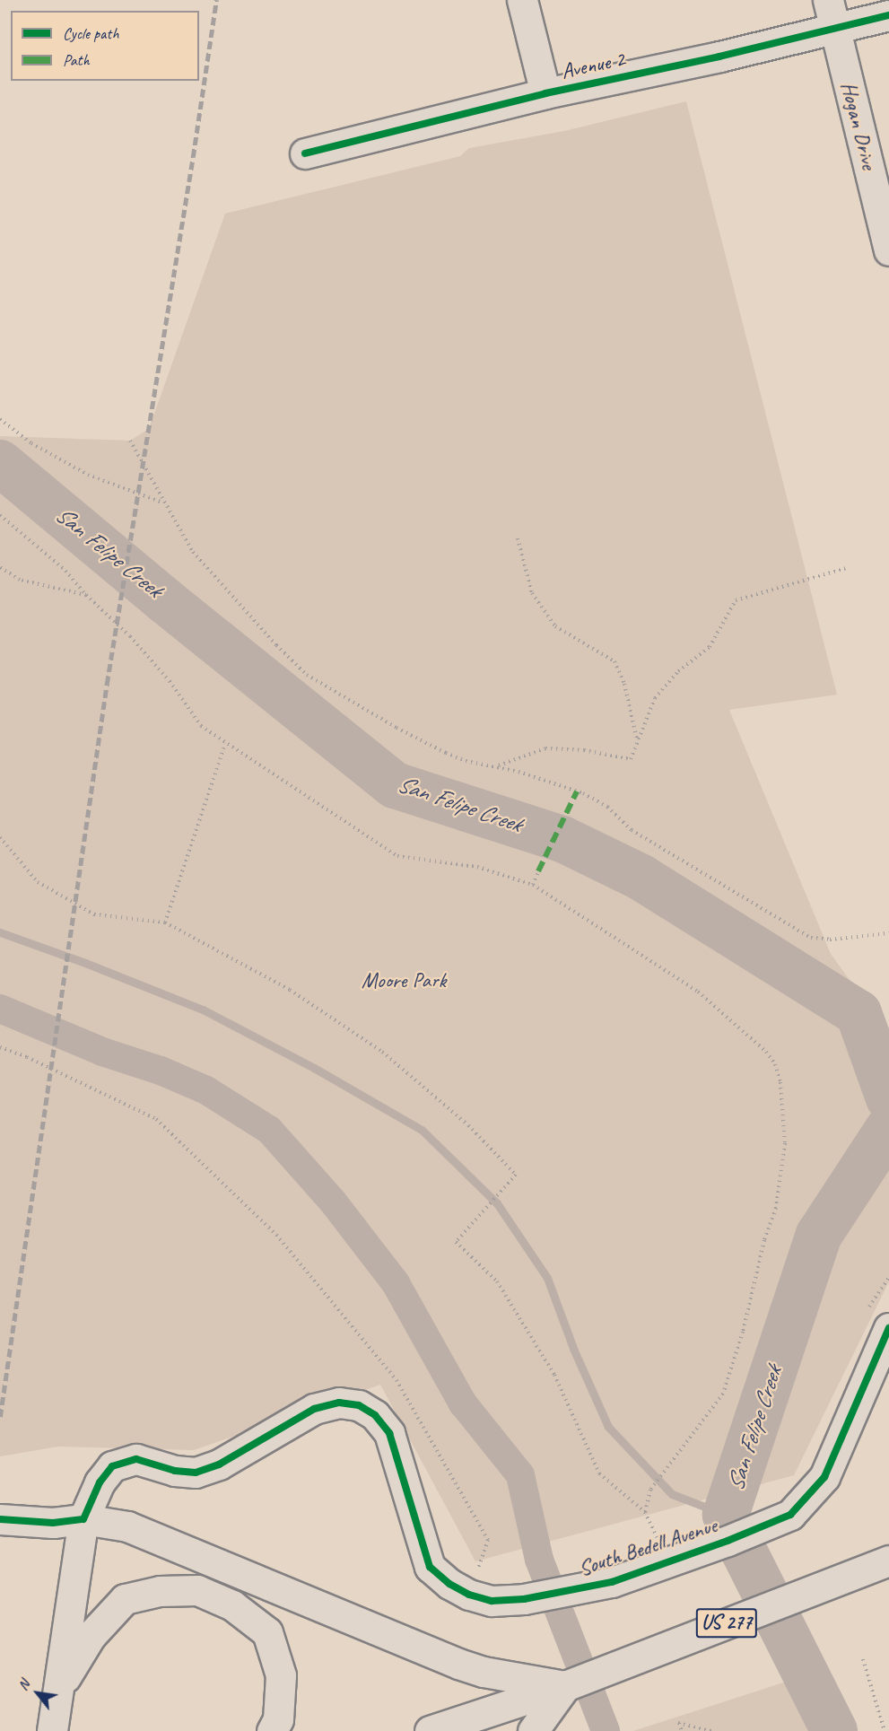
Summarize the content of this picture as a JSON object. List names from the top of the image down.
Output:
{
  "streets": {
    "street": [
      "Avenue 2",
      "Hogan Drive",
      "South Bedell Avenue",
      "US 277"
    ]
  },
  "crossings": [
    ["Avenue 2", "Hogan Drive"]
  ],
  "water": ["San Felipe Creek"],
  "parks": ["Moore Park"],
  "legend": ["Cycle path", "Path"],
  "north": "top left"
}
